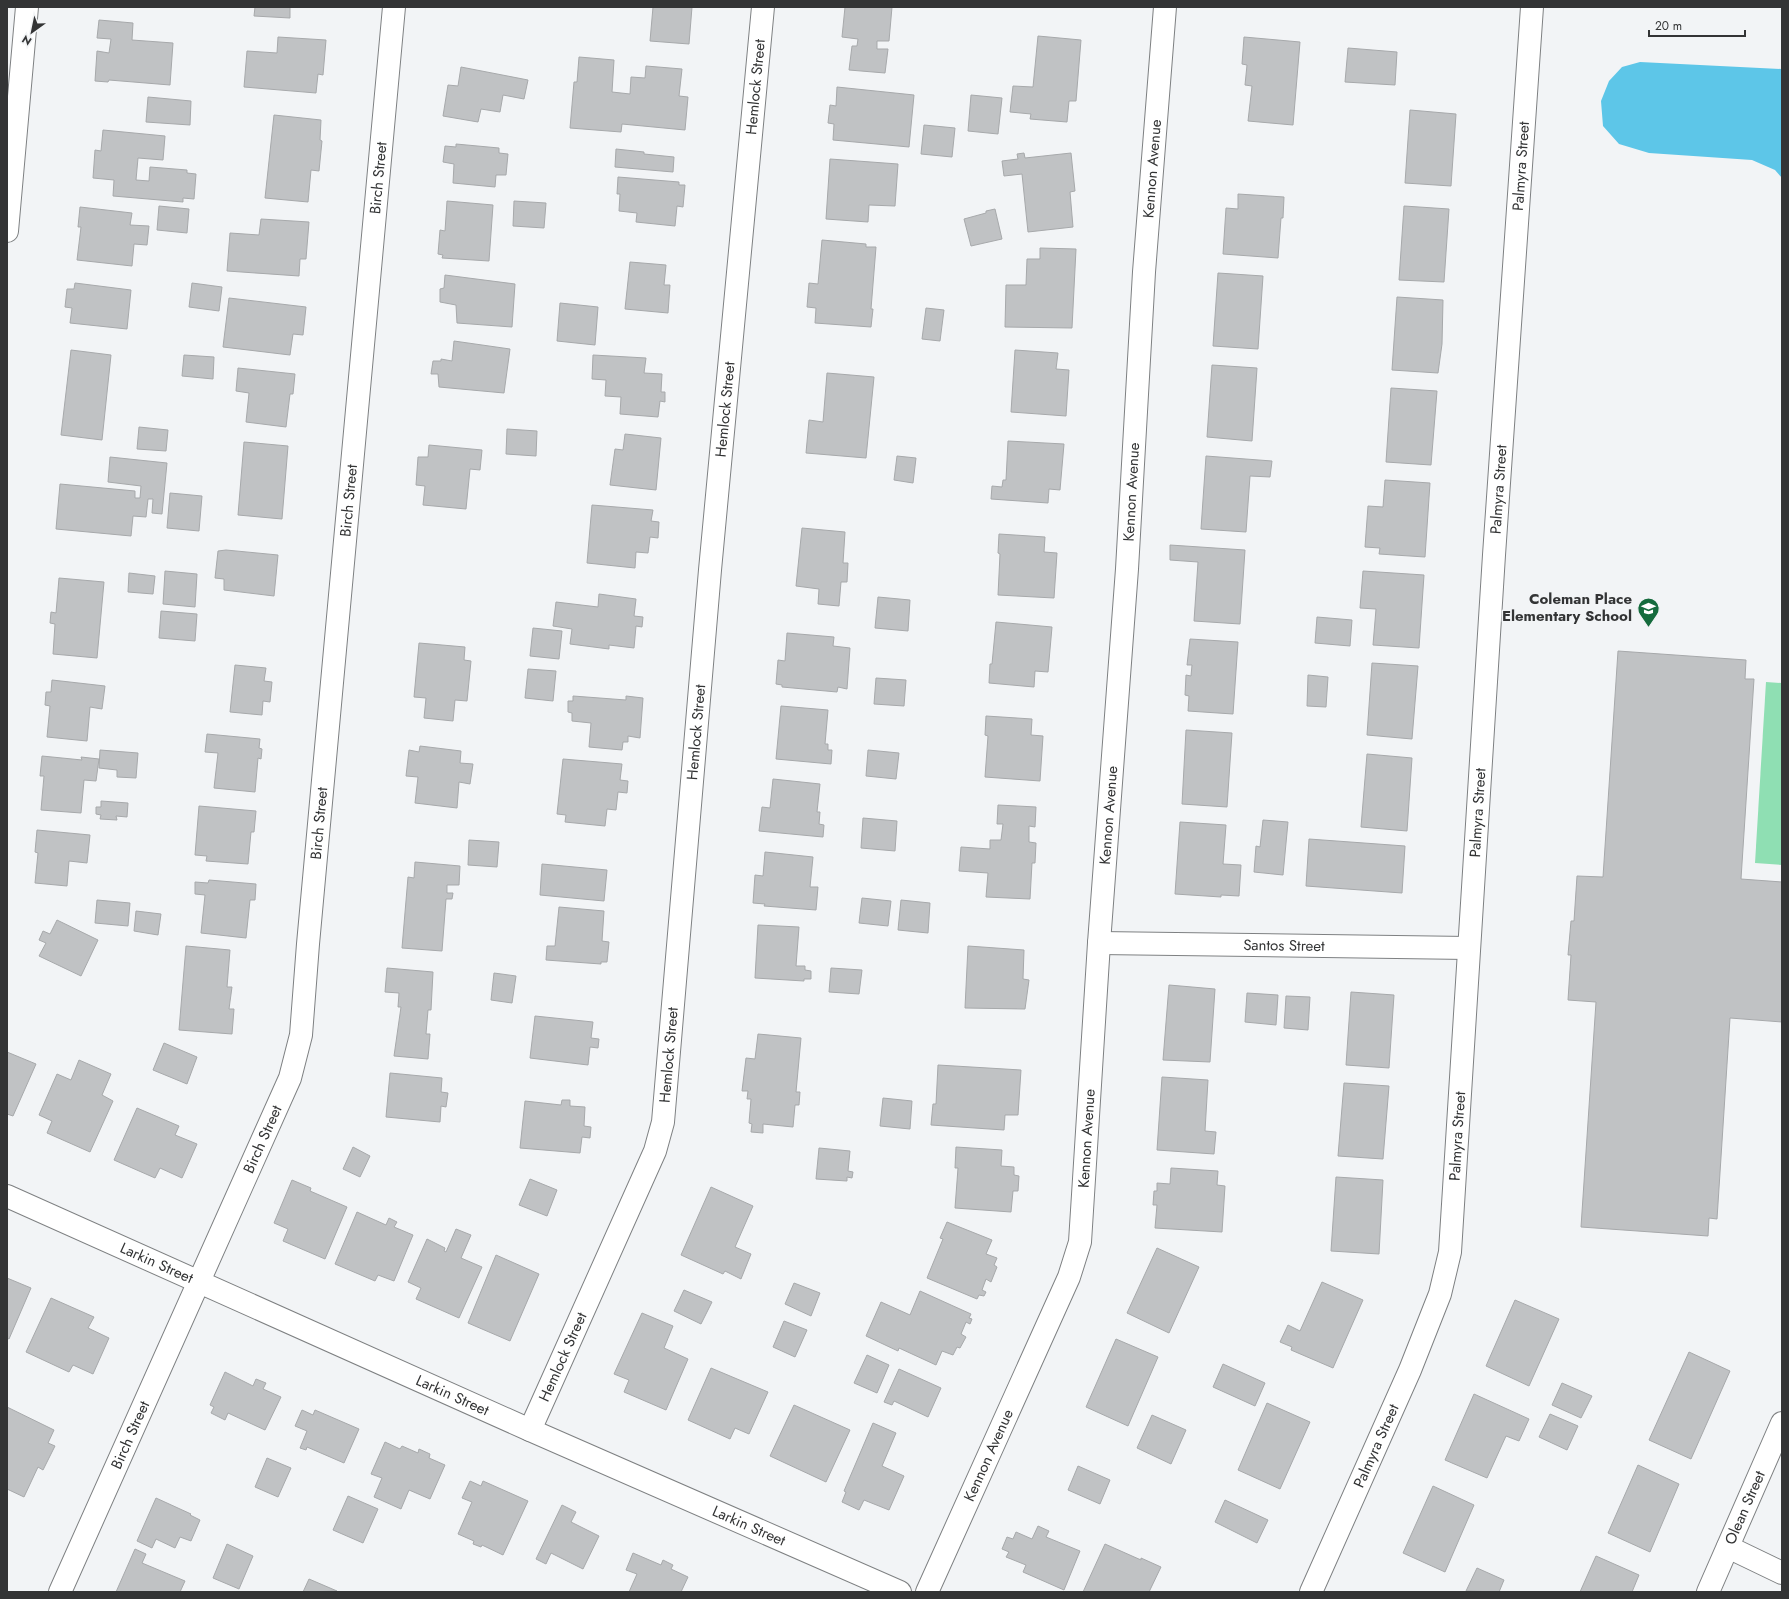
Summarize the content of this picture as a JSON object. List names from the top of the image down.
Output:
{
  "streets": {
    "street": [
      "Hemlock Street",
      "Palmyra Street",
      "Kennon Avenue",
      "Birch Street",
      "Santos Street",
      "Larkin Street",
      "Olean Street"
    ]
  },
  "crossings": [
    ["Hemlock Street", "Larkin Street"],
    ["Palmyra Street", "Santos Street"],
    ["Kennon Avenue", "Santos Street"],
    ["Birch Street", "Larkin Street"]
  ],
  "places": {
    "school or university": ["Coleman Place Elementary School"]
  },
  "scale_bar": "20 m",
  "north": "bottom left"
}
